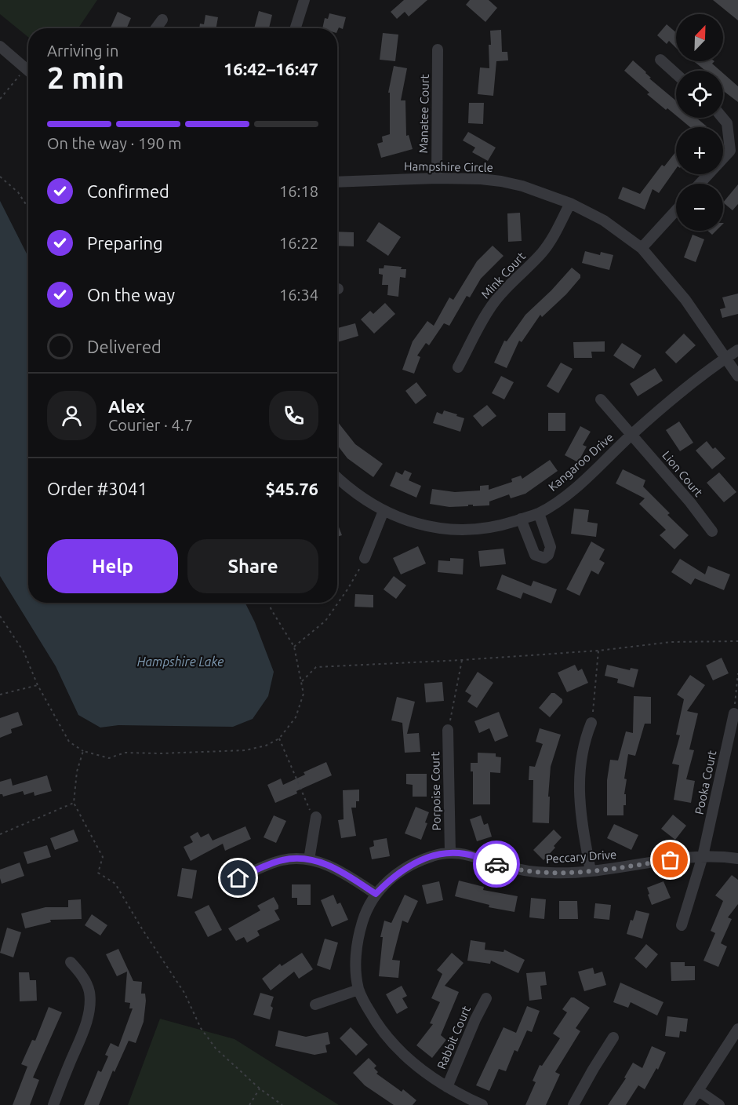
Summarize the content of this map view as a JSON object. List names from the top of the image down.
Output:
{
  "streets": {
    "street": [
      "Manatee Court",
      "Hampshire Circle",
      "Mink Court",
      "Kangaroo Drive",
      "Lion Court",
      "Pooka Court",
      "Porpoise Court",
      "Peccary Drive",
      "Rabbit Court"
    ]
  },
  "crossings": [
    ["Manatee Court", "Hampshire Circle"],
    ["Hampshire Circle", "Mink Court"],
    ["Hampshire Circle", "Kangaroo Drive"],
    ["Kangaroo Drive", "Lion Court"],
    ["Pooka Court", "Peccary Drive"],
    ["Porpoise Court", "Peccary Drive"],
    ["Peccary Drive", "Rabbit Court"]
  ],
  "water": ["Hampshire Lake"],
  "north": "top right",
  "page": {
    "map_buttons": ["+", "−"],
    "heading": ["2 min", "Arriving in", "16:42–16:47"],
    "panel": [
      "Alex",
      "Courier · 4.7",
      "Order #3041",
      "$45.76"
    ],
    "bar": "On the way · 190 m",
    "list": [
      ["Confirmed", "16:18"],
      ["Preparing", "16:22"],
      ["On the way", "16:34"],
      "Delivered"
    ],
    "buttons": ["Help", "Share"]
  }
}
